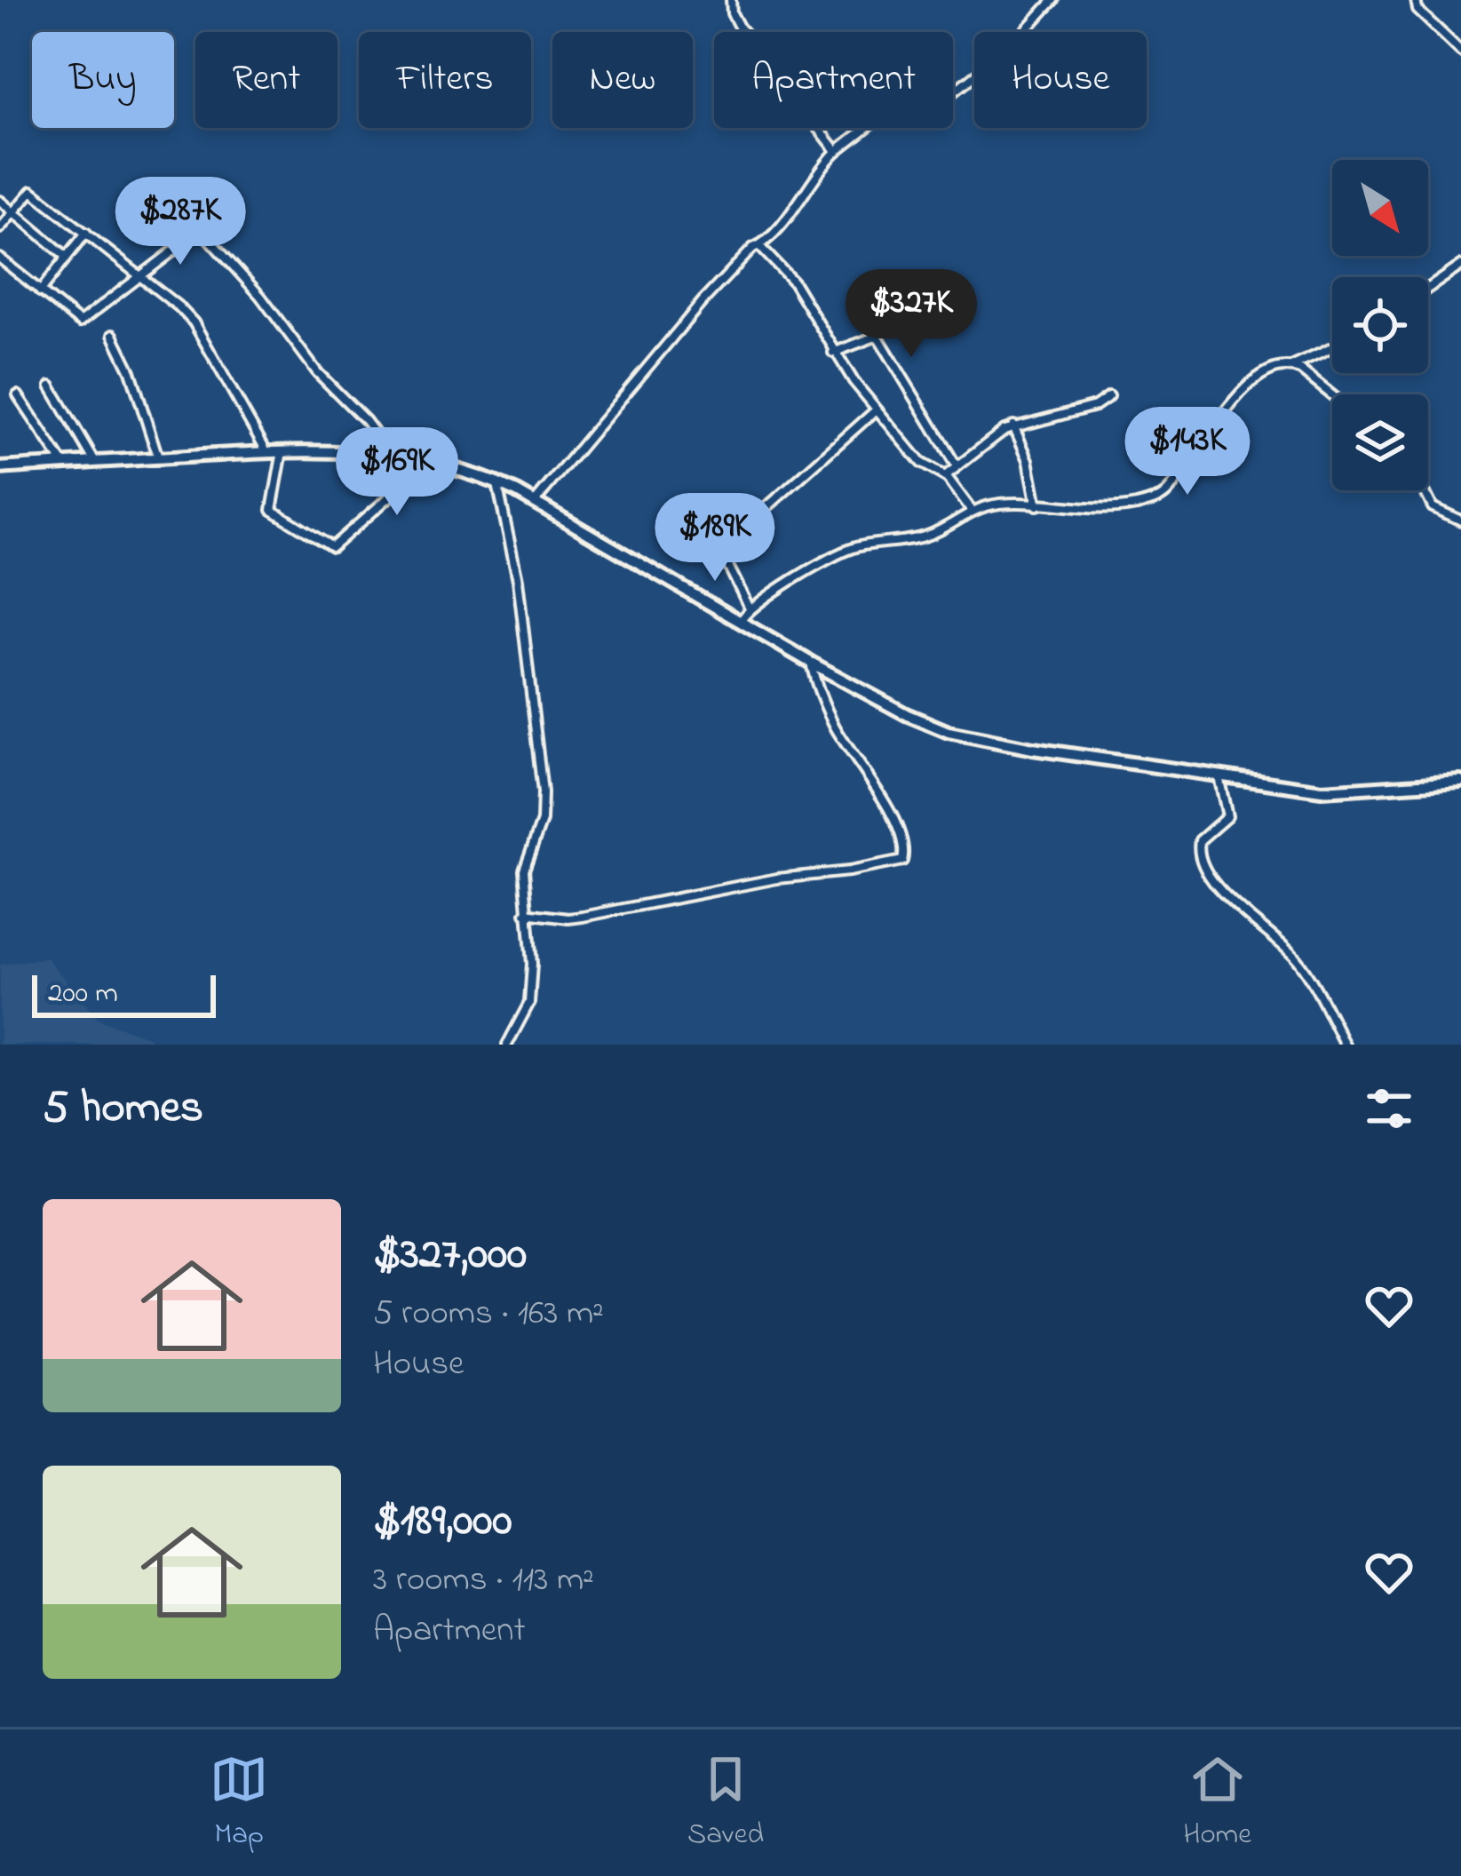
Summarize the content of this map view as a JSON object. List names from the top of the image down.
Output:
{
  "scale_bar": "200 m",
  "north": "bottom right",
  "page": {
    "chip": [
      "Buy",
      "Rent",
      "Filters",
      "New",
      "Apartment",
      "House"
    ],
    "price": [
      "$287K",
      "$327K",
      "$143K",
      "$169K",
      "$189K"
    ],
    "scale": "200 m",
    "heading": "5 homes",
    "list": [
      {
        "name": "$327,000",
        "note": "5 rooms · 163 m² · House"
      },
      {
        "name": "$189,000",
        "note": "3 rooms · 113 m² · Apartment"
      }
    ],
    "tabs": ["Map", "Saved", "Home"]
  }
}
